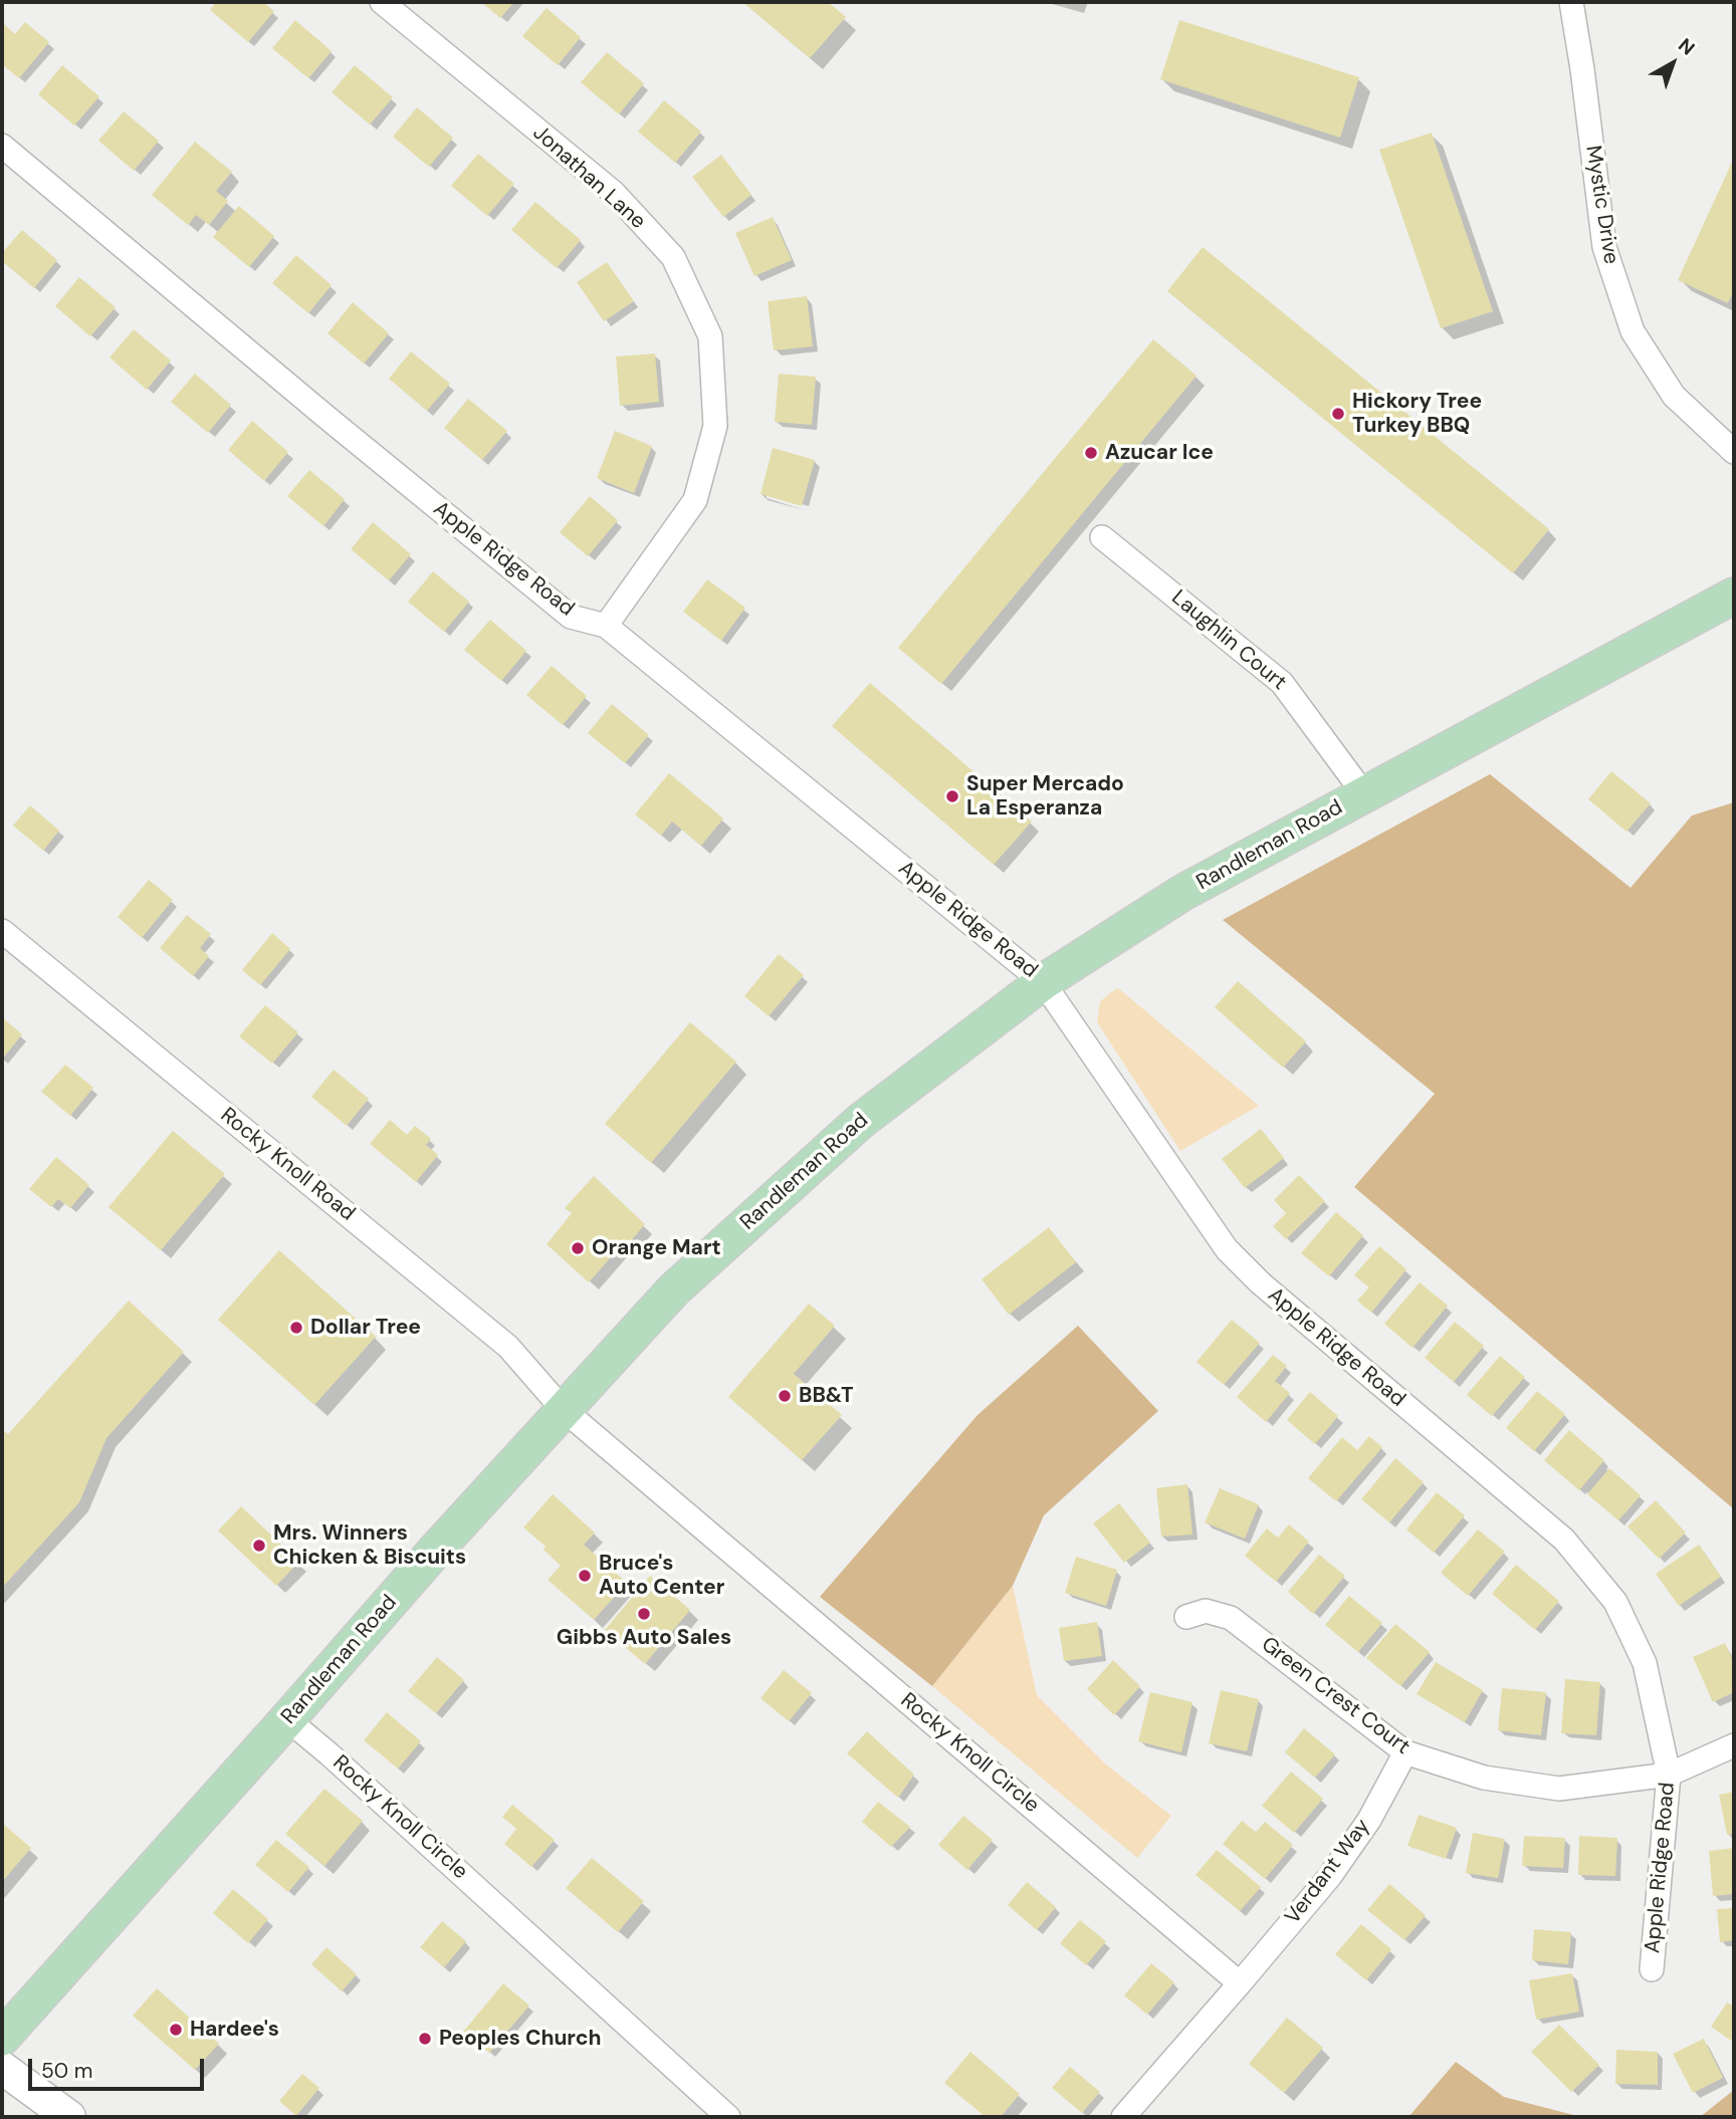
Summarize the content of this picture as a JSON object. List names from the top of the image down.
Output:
{
  "streets": {
    "main road": ["Randleman Road"],
    "street": [
      "Jonathan Lane",
      "Mystic Drive",
      "Apple Ridge Road",
      "Laughlin Court",
      "Rocky Knoll Road",
      "Green Crest Court",
      "Rocky Knoll Circle",
      "Verdant Way"
    ]
  },
  "crossings": [
    ["Jonathan Lane", "Apple Ridge Road"],
    ["Apple Ridge Road", "Randleman Road"],
    ["Apple Ridge Road", "Green Crest Court"],
    ["Laughlin Court", "Randleman Road"],
    ["Randleman Road", "Rocky Knoll Road"],
    ["Randleman Road", "Rocky Knoll Circle"],
    ["Rocky Knoll Road", "Rocky Knoll Circle"],
    ["Green Crest Court", "Verdant Way"],
    ["Rocky Knoll Circle", "Verdant Way"]
  ],
  "places": [
    "Hickory Tree Turkey BBQ",
    "Azucar Ice",
    "Super Mercado La Esperanza",
    "Orange Mart",
    "Dollar Tree",
    "BB&T",
    "Mrs. Winners Chicken & Biscuits",
    "Bruce's Auto Center",
    "Gibbs Auto Sales",
    "Hardee's",
    "Peoples Church"
  ],
  "scale_bar": "50 m",
  "north": "top right"
}
